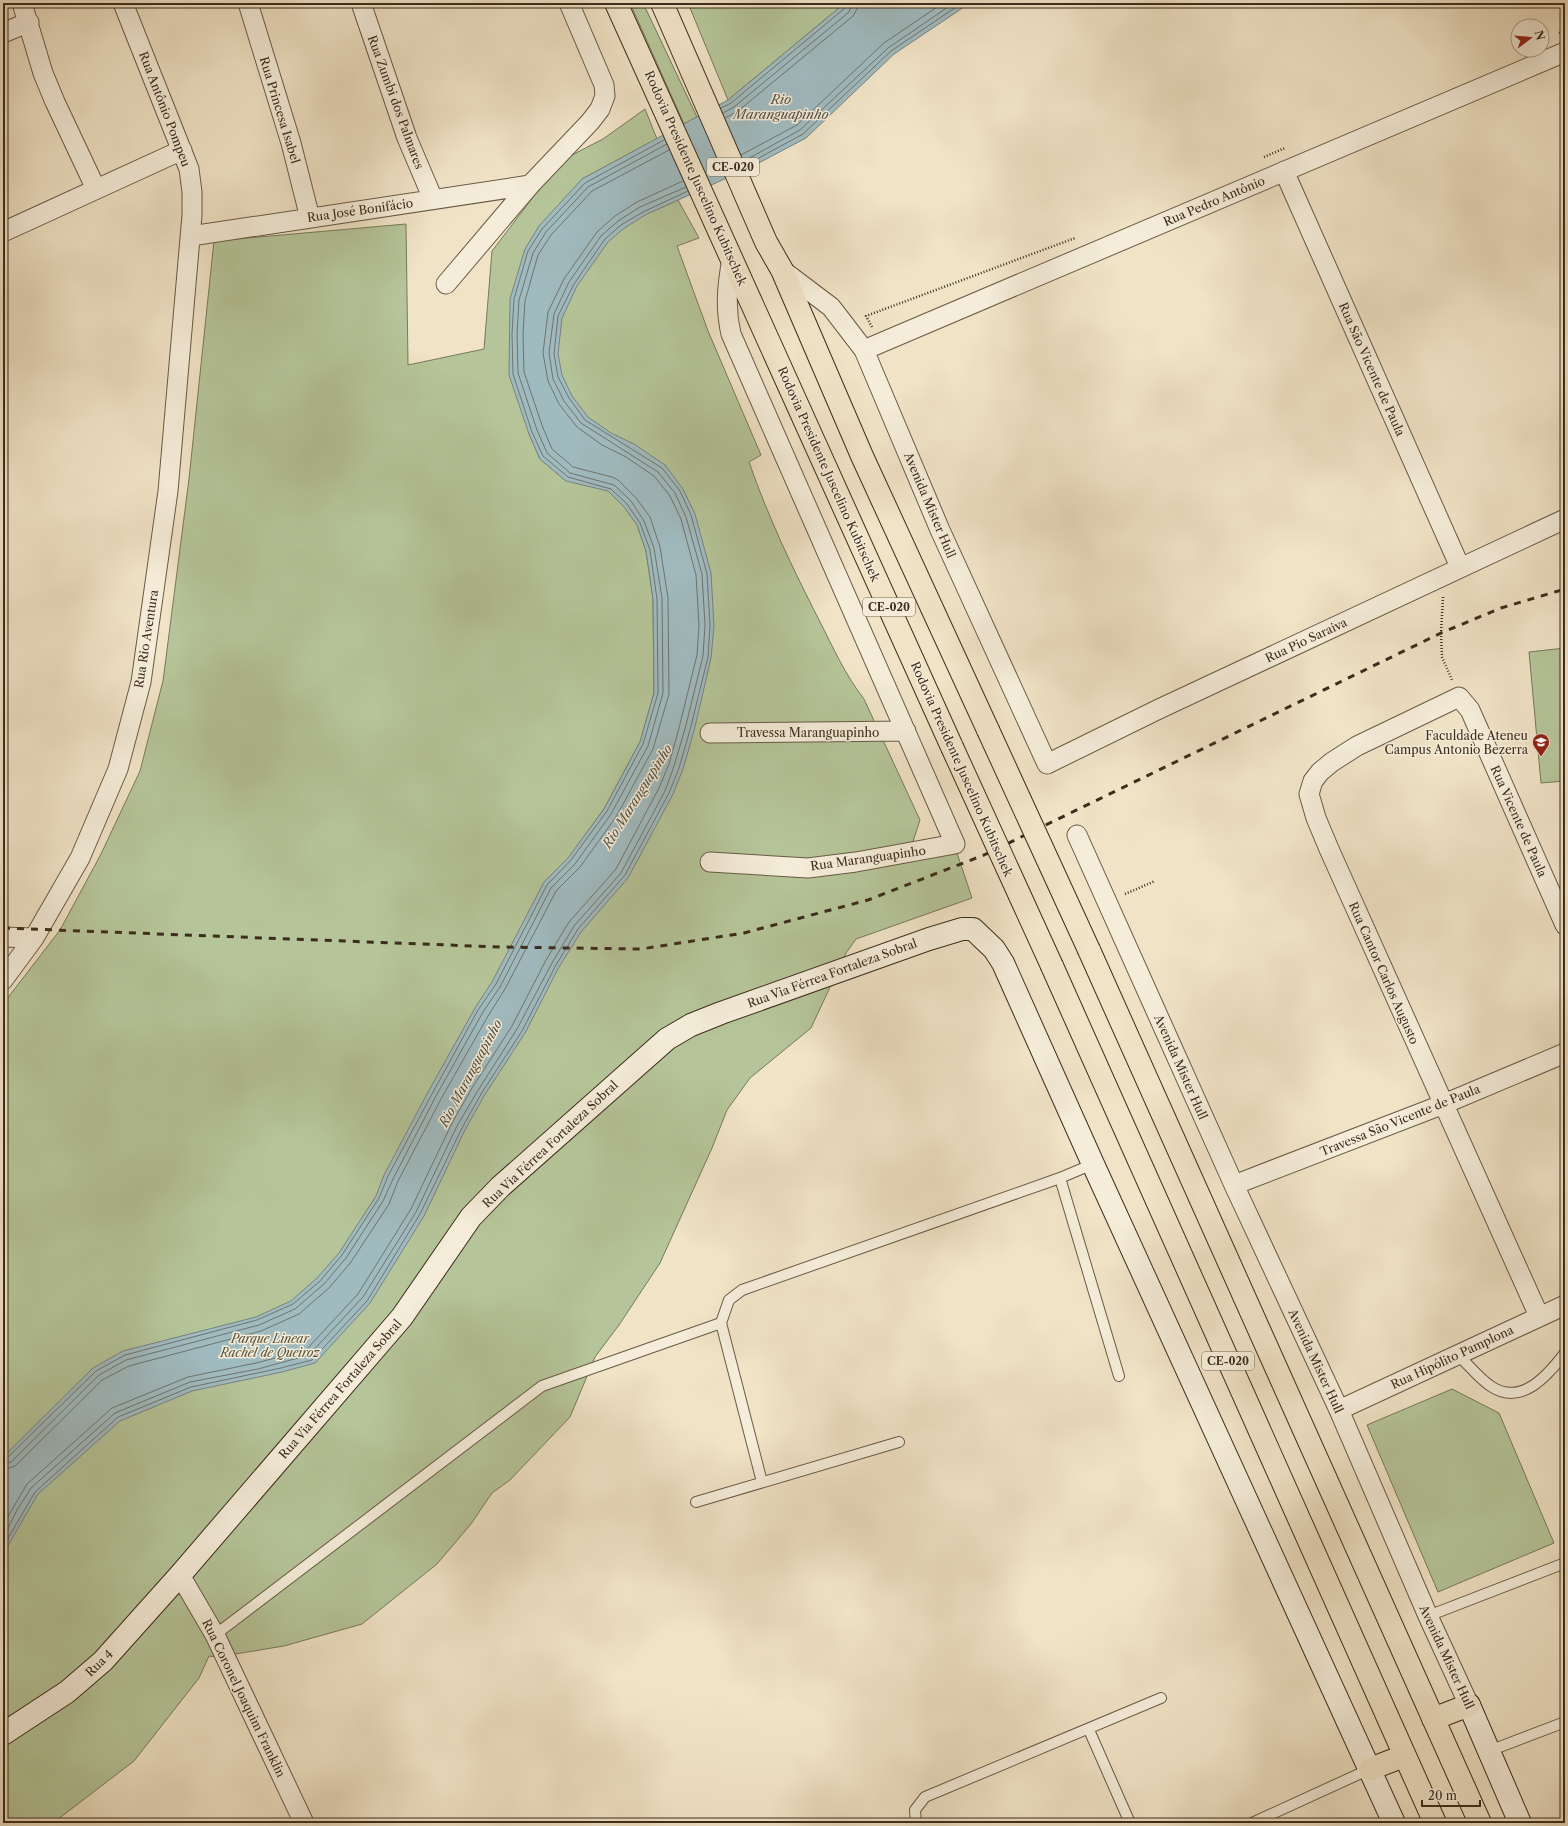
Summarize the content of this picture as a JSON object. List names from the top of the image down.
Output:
{
  "streets": {
    "highway": ["CE-020", "Rodovia Presidente Juscelino Kubitschek"],
    "main road": ["Avenida Mister Hull", "Rua Via Férrea Fortaleza Sobral", "Rua 4"],
    "street": [
      "Rua Zumbi dos Palmares",
      "Rua Antônio Pompeu",
      "Rua Princesa Isabel",
      "Rua Pedro Antônio",
      "Rua José Bonifácio",
      "Rua São Vicente de Paula",
      "Rua Rio Aventura",
      "Rua Pio Saraiva",
      "Travessa Maranguapinho",
      "Rua Vicente de Paula",
      "Rua Maranguapinho",
      "Rua Cantor Carlos Augusto",
      "Travessa São Vicente de Paula",
      "Rua Hipólito Pamplona",
      "Rua Coronel Joaquim Franklin"
    ]
  },
  "crossings": [
    ["Rua Zumbi dos Palmares", "Rua José Bonifácio"],
    ["Rua Antônio Pompeu", "Rua José Bonifácio"],
    ["Rua Antônio Pompeu", "Rua Rio Aventura"],
    ["Rua Princesa Isabel", "Rua José Bonifácio"],
    ["CE-020", "Rodovia Presidente Juscelino Kubitschek"],
    ["CE-020", "Avenida Mister Hull"],
    ["Rua Pedro Antônio", "Rua São Vicente de Paula"],
    ["Rua Pedro Antônio", "Avenida Mister Hull"],
    ["Rua São Vicente de Paula", "Rua Pio Saraiva"],
    ["Avenida Mister Hull", "Rua Pio Saraiva"],
    ["Avenida Mister Hull", "Travessa São Vicente de Paula"],
    ["Avenida Mister Hull", "Rua Hipólito Pamplona"],
    ["Travessa Maranguapinho", "Rua Maranguapinho"],
    ["Rua Vicente de Paula", "Rua Cantor Carlos Augusto"],
    ["Rua Via Férrea Fortaleza Sobral", "Rua 4"],
    ["Rua Via Férrea Fortaleza Sobral", "Rua Coronel Joaquim Franklin"],
    ["Rua Cantor Carlos Augusto", "Travessa São Vicente de Paula"],
    ["Rua Cantor Carlos Augusto", "Rua Hipólito Pamplona"],
    ["Rua 4", "Rua Coronel Joaquim Franklin"]
  ],
  "water": ["Rio Maranguapinho"],
  "parks": ["Parque Linear Rachel de Queiroz"],
  "places": {
    "school or university": ["Faculdade Ateneu Campus Antonio Bezerra"]
  },
  "scale_bar": "20 m",
  "north": "right"
}
